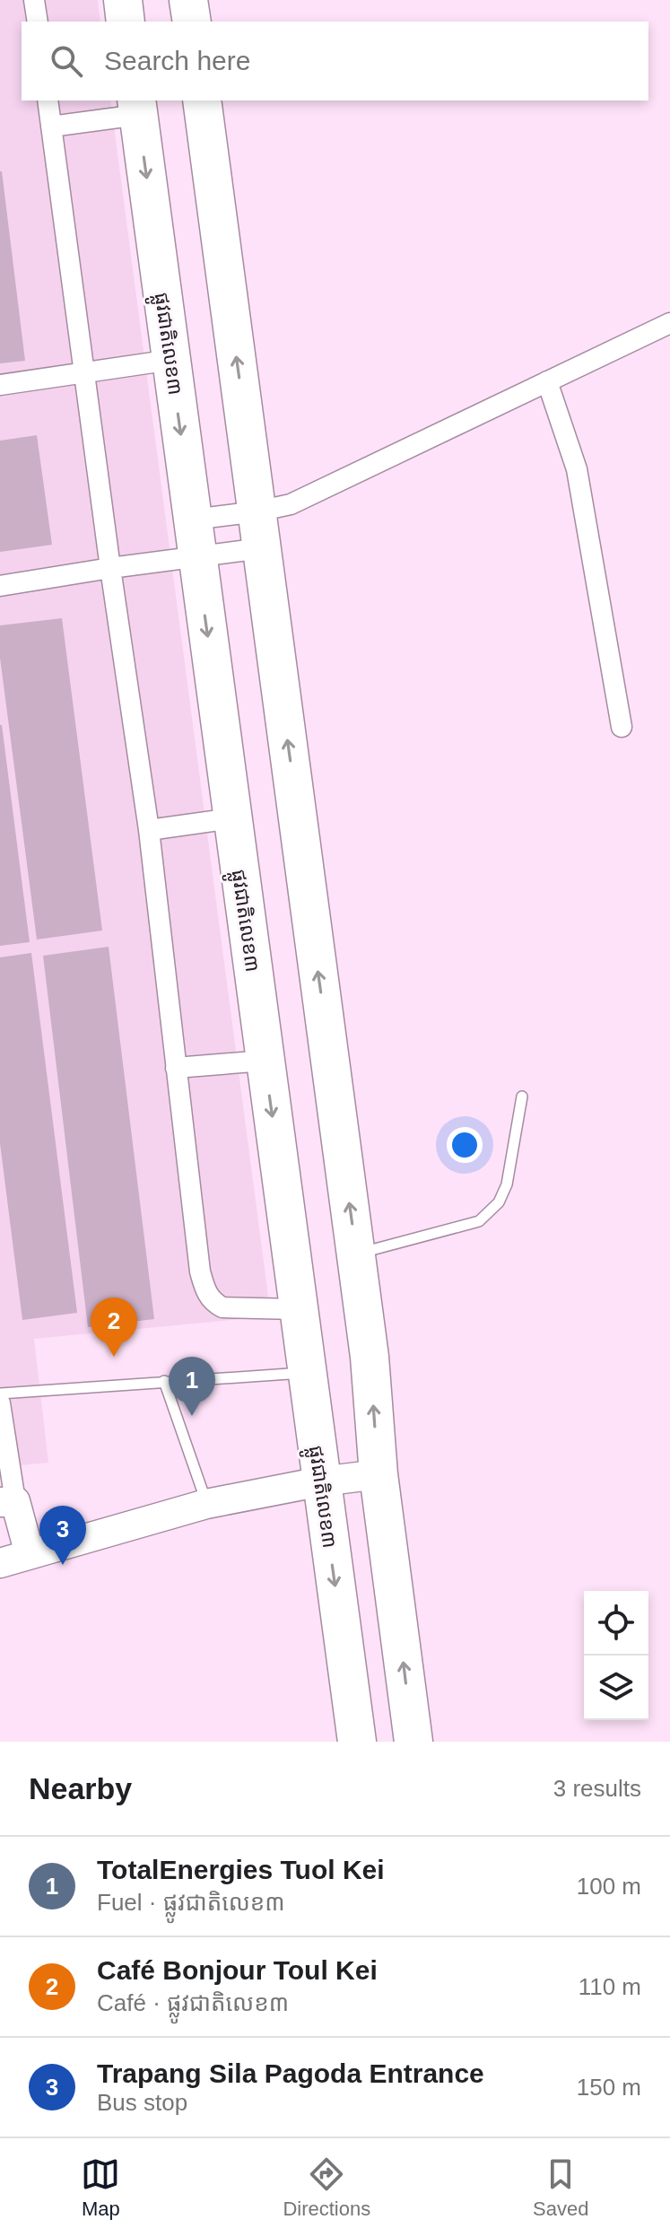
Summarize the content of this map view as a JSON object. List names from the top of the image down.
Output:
{
  "streets": {
    "highway": ["ផ្លូវជាតិលេខ៣"]
  },
  "page": {
    "search": "Search here",
    "pins": ["2", "1", "3"],
    "heading": ["Nearby", "3 results"],
    "list": [
      {
        "mark": "1",
        "name": "TotalEnergies Tuol Kei",
        "note": "Fuel · ផ្លូវជាតិលេខ៣",
        "value": "100 m"
      },
      {
        "mark": "2",
        "name": "Café Bonjour Toul Kei",
        "note": "Café · ផ្លូវជាតិលេខ៣",
        "value": "110 m"
      },
      {
        "mark": "3",
        "name": "Trapang Sila Pagoda Entrance",
        "note": "Bus stop",
        "value": "150 m"
      }
    ],
    "nav": ["Map", "Directions", "Saved"]
  }
}
